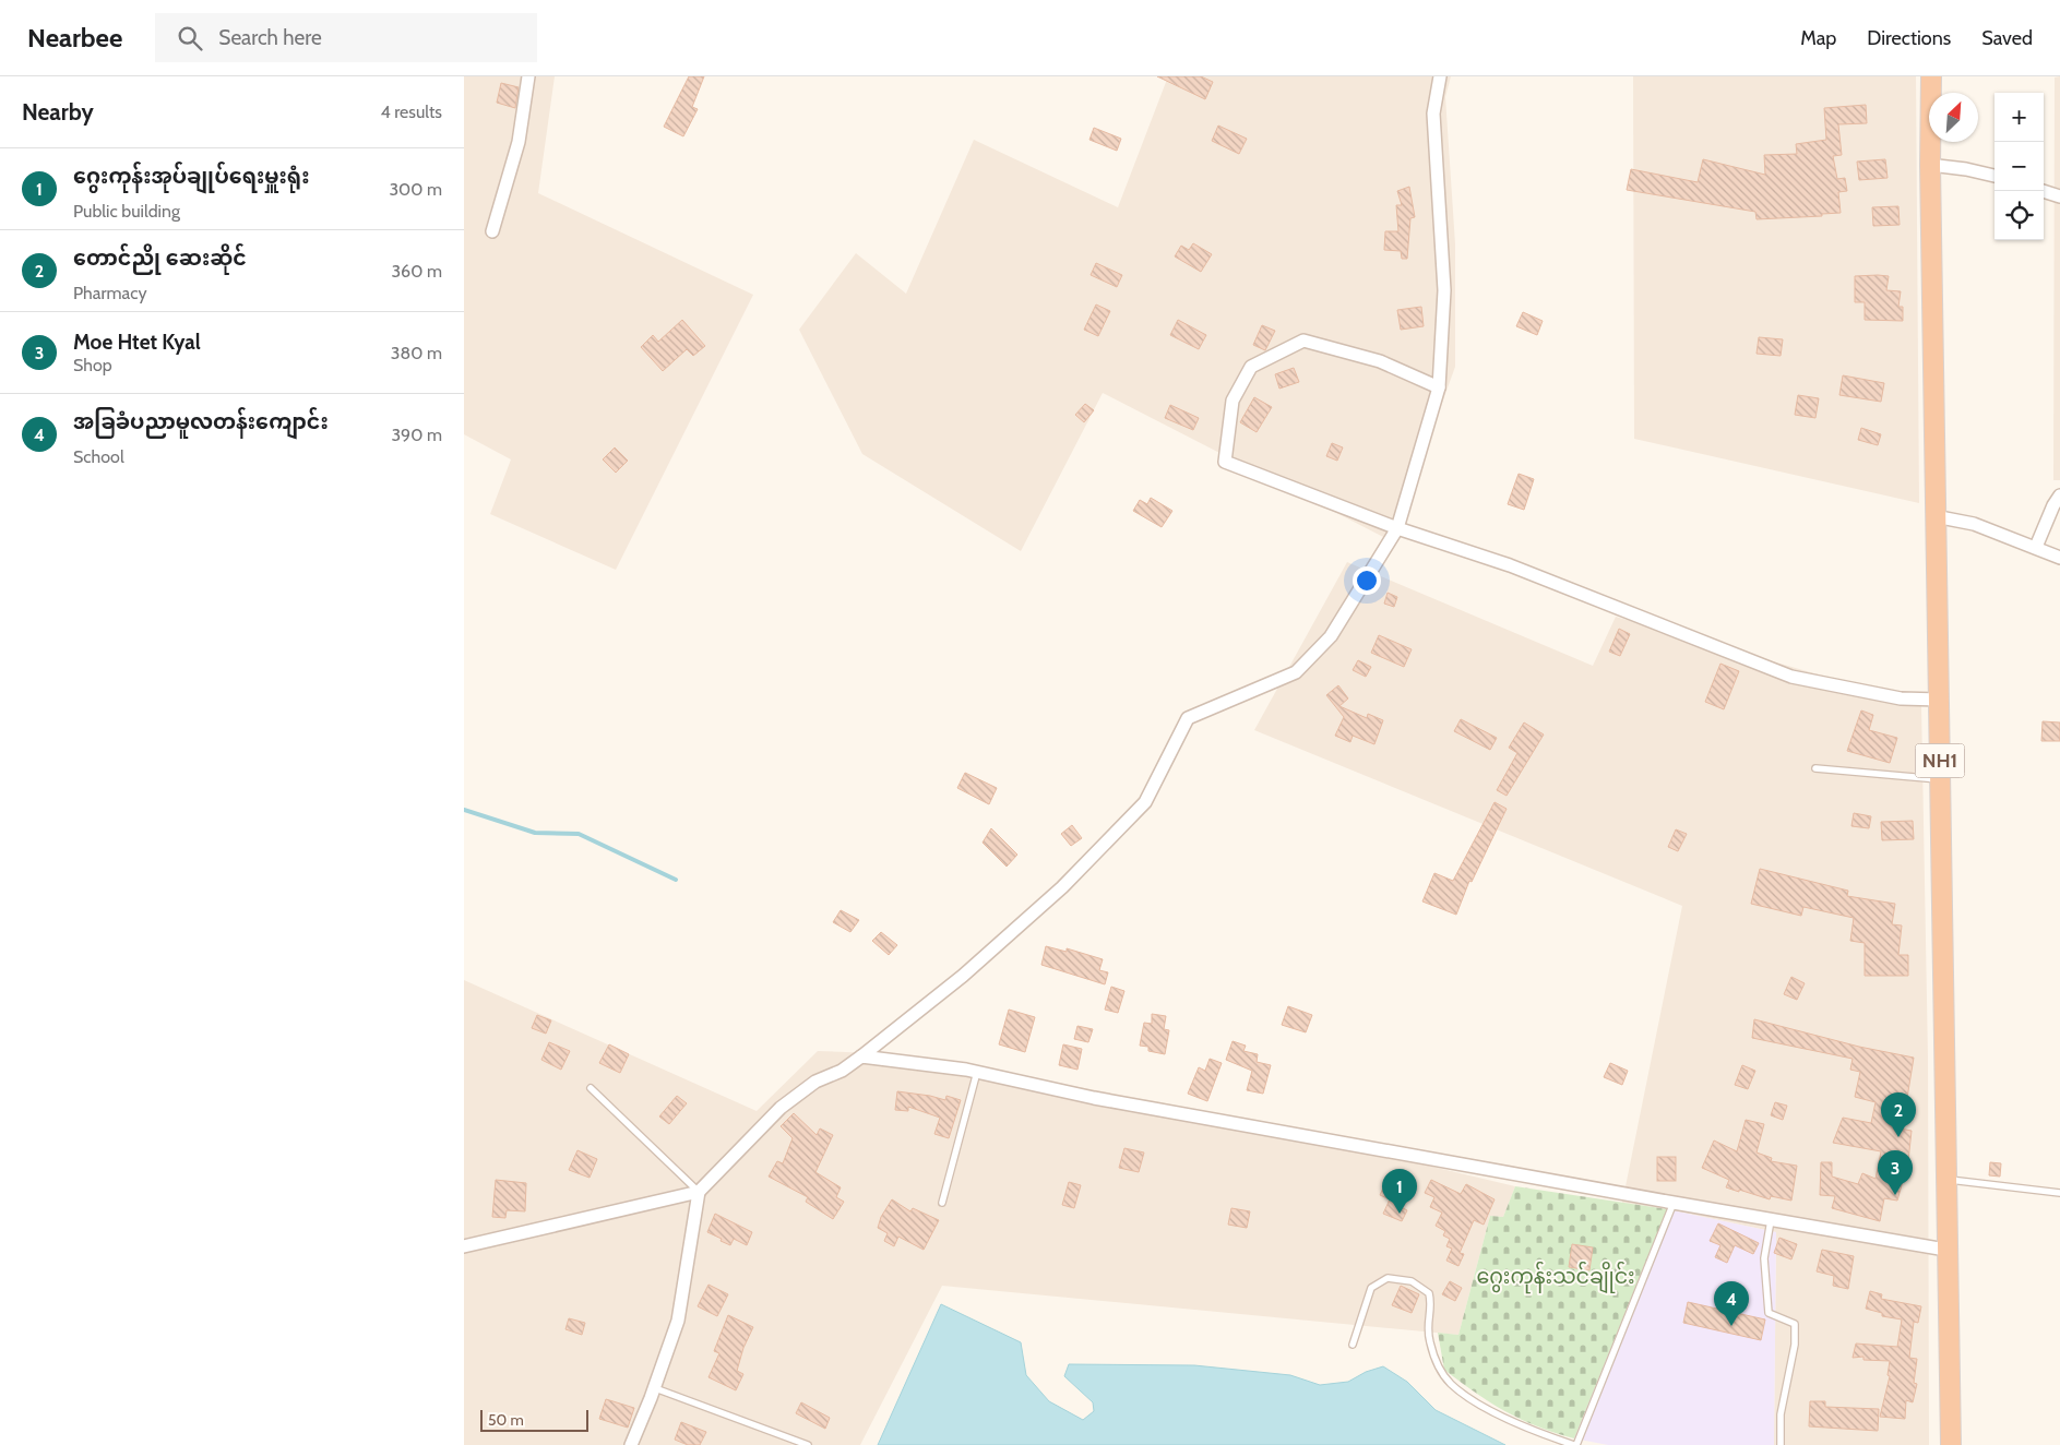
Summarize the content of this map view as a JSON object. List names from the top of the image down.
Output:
{
  "streets": {
    "highway": ["NH1"]
  },
  "parks": ["ဂွေးကုန်းသင်ချိုင်း"],
  "scale_bar": "50 m",
  "north": "top right",
  "page": {
    "header": "Nearbee",
    "search": "Search here",
    "nav": ["Map", "Directions", "Saved"],
    "heading": ["Nearby", "4 results"],
    "map_buttons": ["+", "−"],
    "list": [
      {
        "mark": "1",
        "name": "ဂွေးကုန်းအုပ်ချုပ်ရေးမှူးရုံး",
        "note": "Public building",
        "value": "300 m"
      },
      {
        "mark": "2",
        "name": "တောင်ညို ဆေးဆိုင်",
        "note": "Pharmacy",
        "value": "360 m"
      },
      {
        "mark": "3",
        "name": "Moe Htet Kyal",
        "note": "Shop",
        "value": "380 m"
      },
      {
        "mark": "4",
        "name": "အခြခံပညာမူလတန်းကျောင်း",
        "note": "School",
        "value": "390 m"
      }
    ],
    "pins": [
      "2",
      "3",
      "1",
      "4"
    ],
    "scale": "50 m"
  }
}
